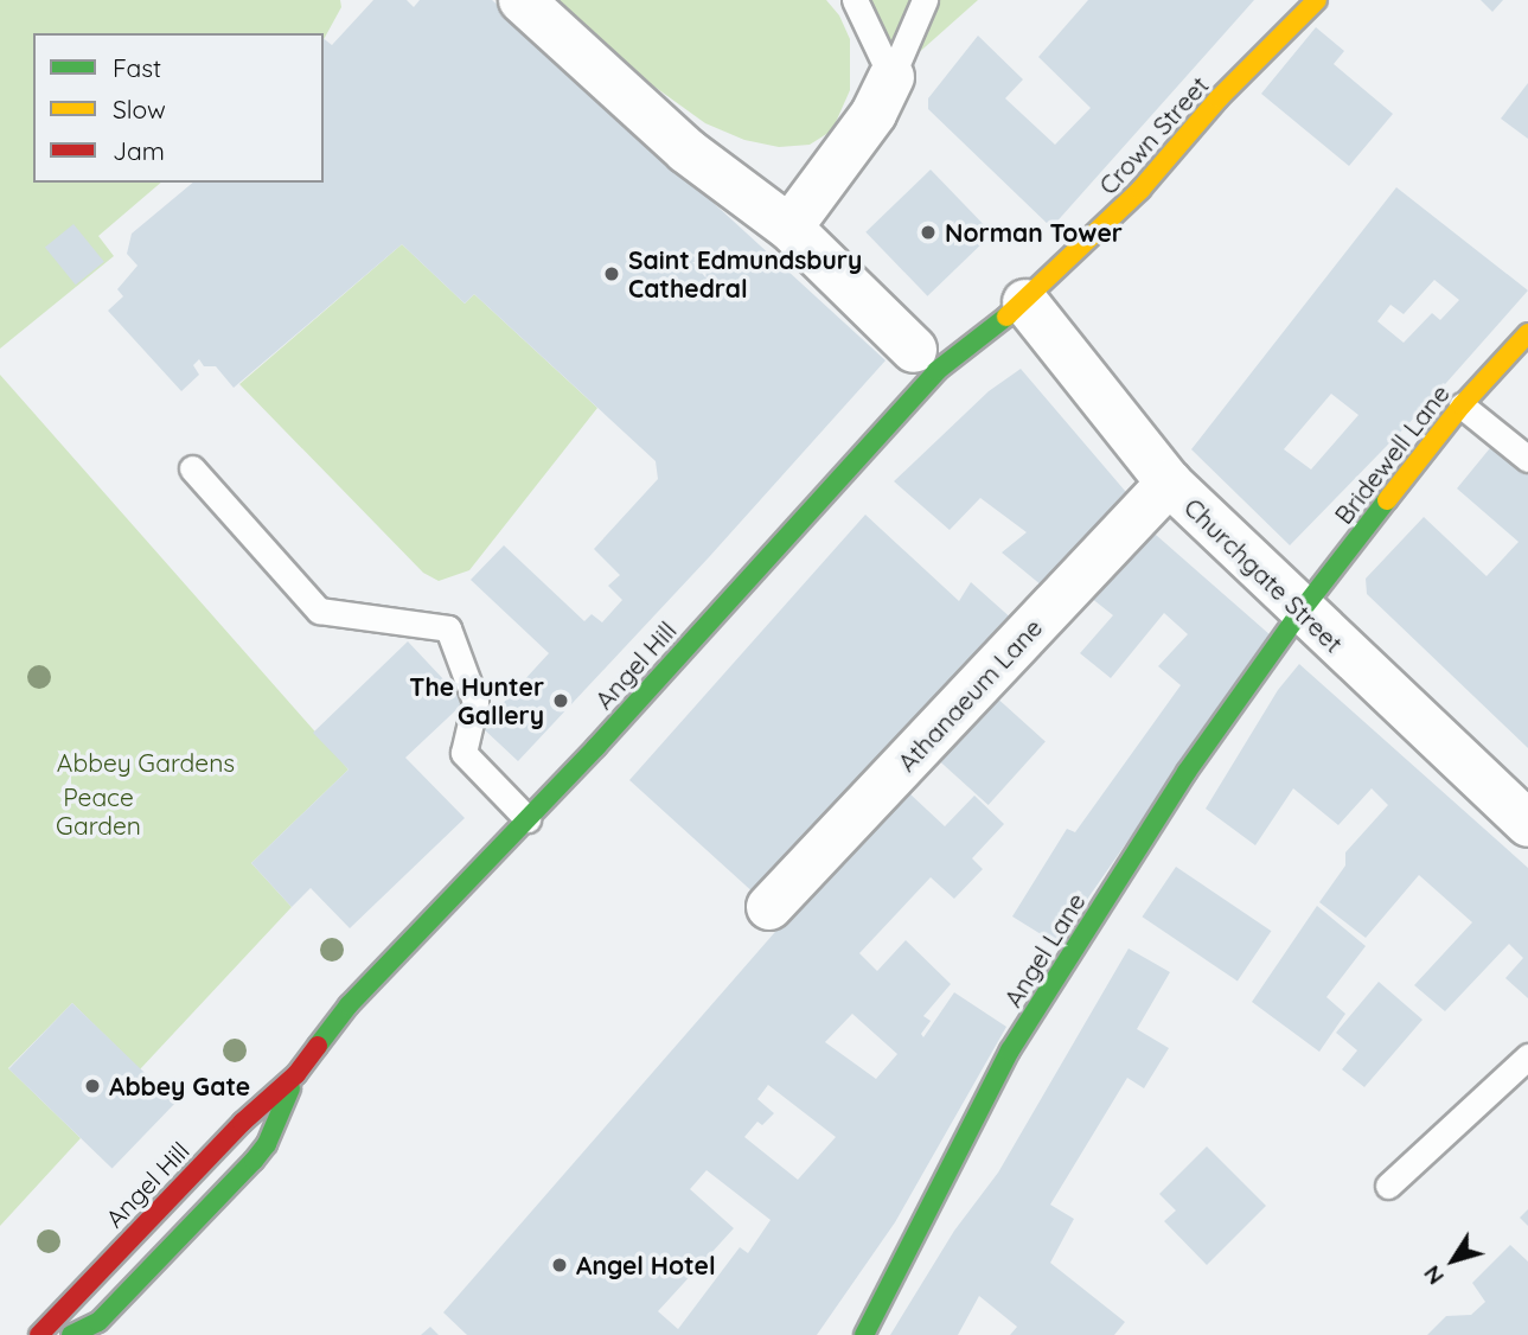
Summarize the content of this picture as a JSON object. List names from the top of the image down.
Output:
{
  "streets": {
    "street": [
      "Crown Street",
      "Bridewell Lane",
      "Churchgate Street",
      "Angel Hill",
      "Athanaeum Lane",
      "Angel Lane"
    ]
  },
  "crossings": [
    ["Crown Street", "Churchgate Street"],
    ["Crown Street", "Angel Hill"],
    ["Bridewell Lane", "Churchgate Street"],
    ["Bridewell Lane", "Angel Lane"],
    ["Churchgate Street", "Angel Hill"],
    ["Churchgate Street", "Athanaeum Lane"],
    ["Churchgate Street", "Angel Lane"]
  ],
  "parks": ["Abbey Gardens", "Peace Garden"],
  "places": [
    "Norman Tower",
    "Saint Edmundsbury Cathedral",
    "The Hunter Gallery",
    "Abbey Gate",
    "Angel Hotel"
  ],
  "legend": ["Fast", "Slow", "Jam"],
  "north": "bottom left"
}
